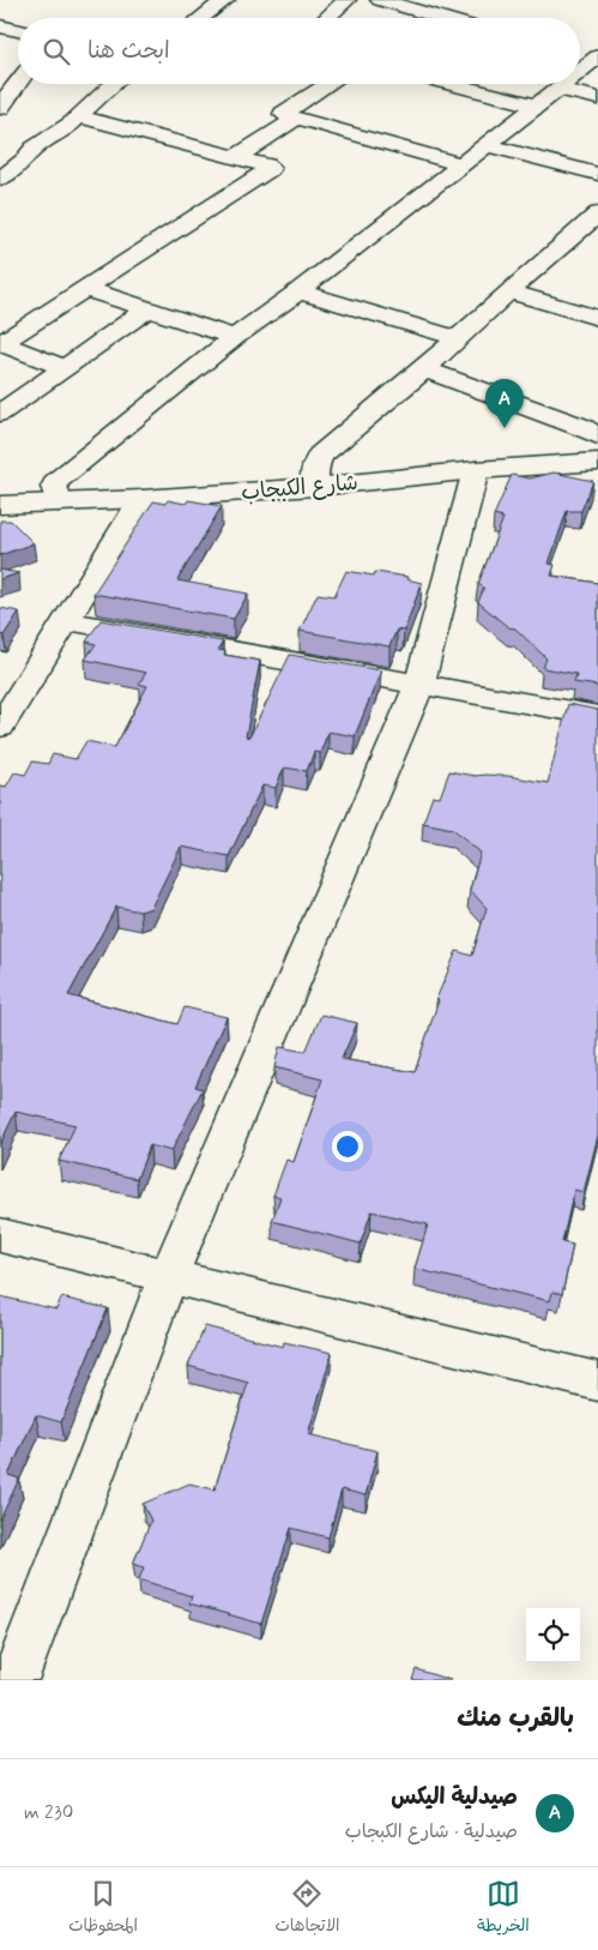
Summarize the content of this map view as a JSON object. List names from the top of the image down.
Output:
{
  "streets": {
    "street": ["شارع الكبجاب"]
  },
  "page": {
    "search": "ابحث هنا",
    "pins": "A",
    "heading": "بالقرب منك",
    "list": [
      {
        "mark": "A",
        "name": "صيدلية اليكس",
        "note": "صيدلية · شارع الكبجاب",
        "value": "230 m"
      }
    ],
    "nav": ["الخريطة", "الاتجاهات", "المحفوظات"]
  }
}
